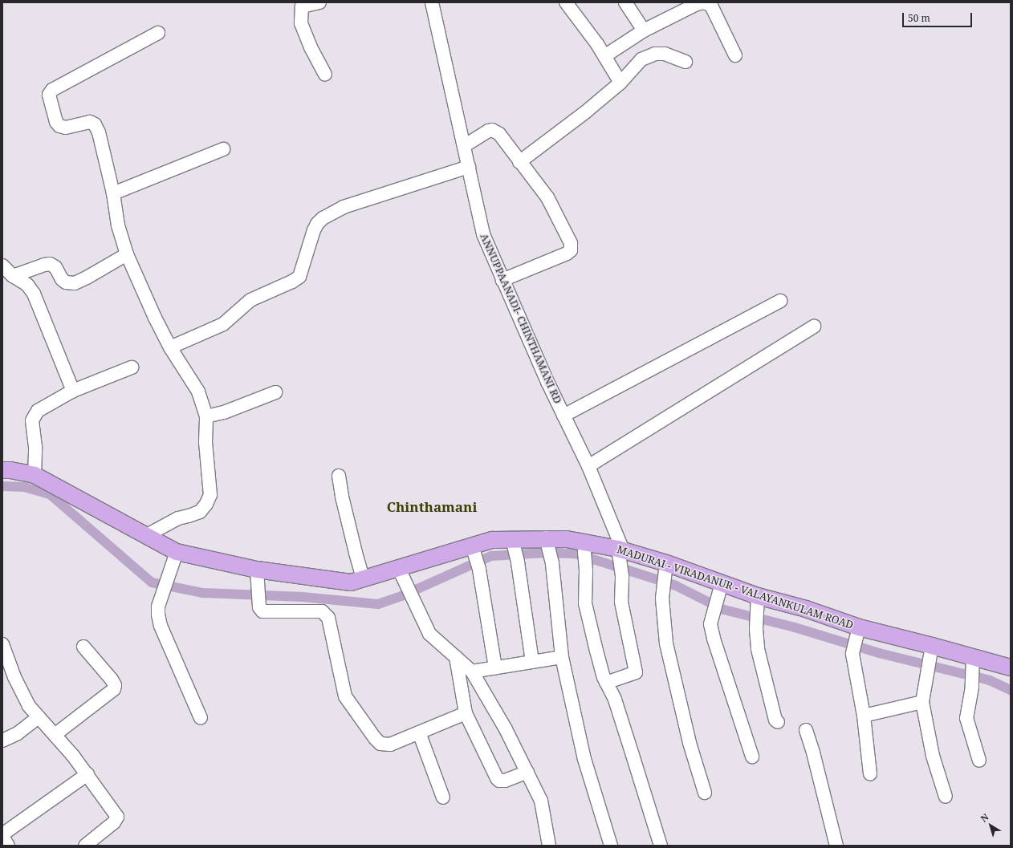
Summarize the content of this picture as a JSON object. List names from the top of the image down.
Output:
{
  "streets": {
    "main road": ["MADURAI - VIRADANUR - VALAYANKULAM ROAD"],
    "street": ["ANNUPPAANADI- CHINTHAMANI RD"]
  },
  "crossings": [
    ["ANNUPPAANADI- CHINTHAMANI RD", "MADURAI - VIRADANUR - VALAYANKULAM ROAD"]
  ],
  "districts": ["Chinthamani"],
  "scale_bar": "50 m",
  "north": "top left"
}
